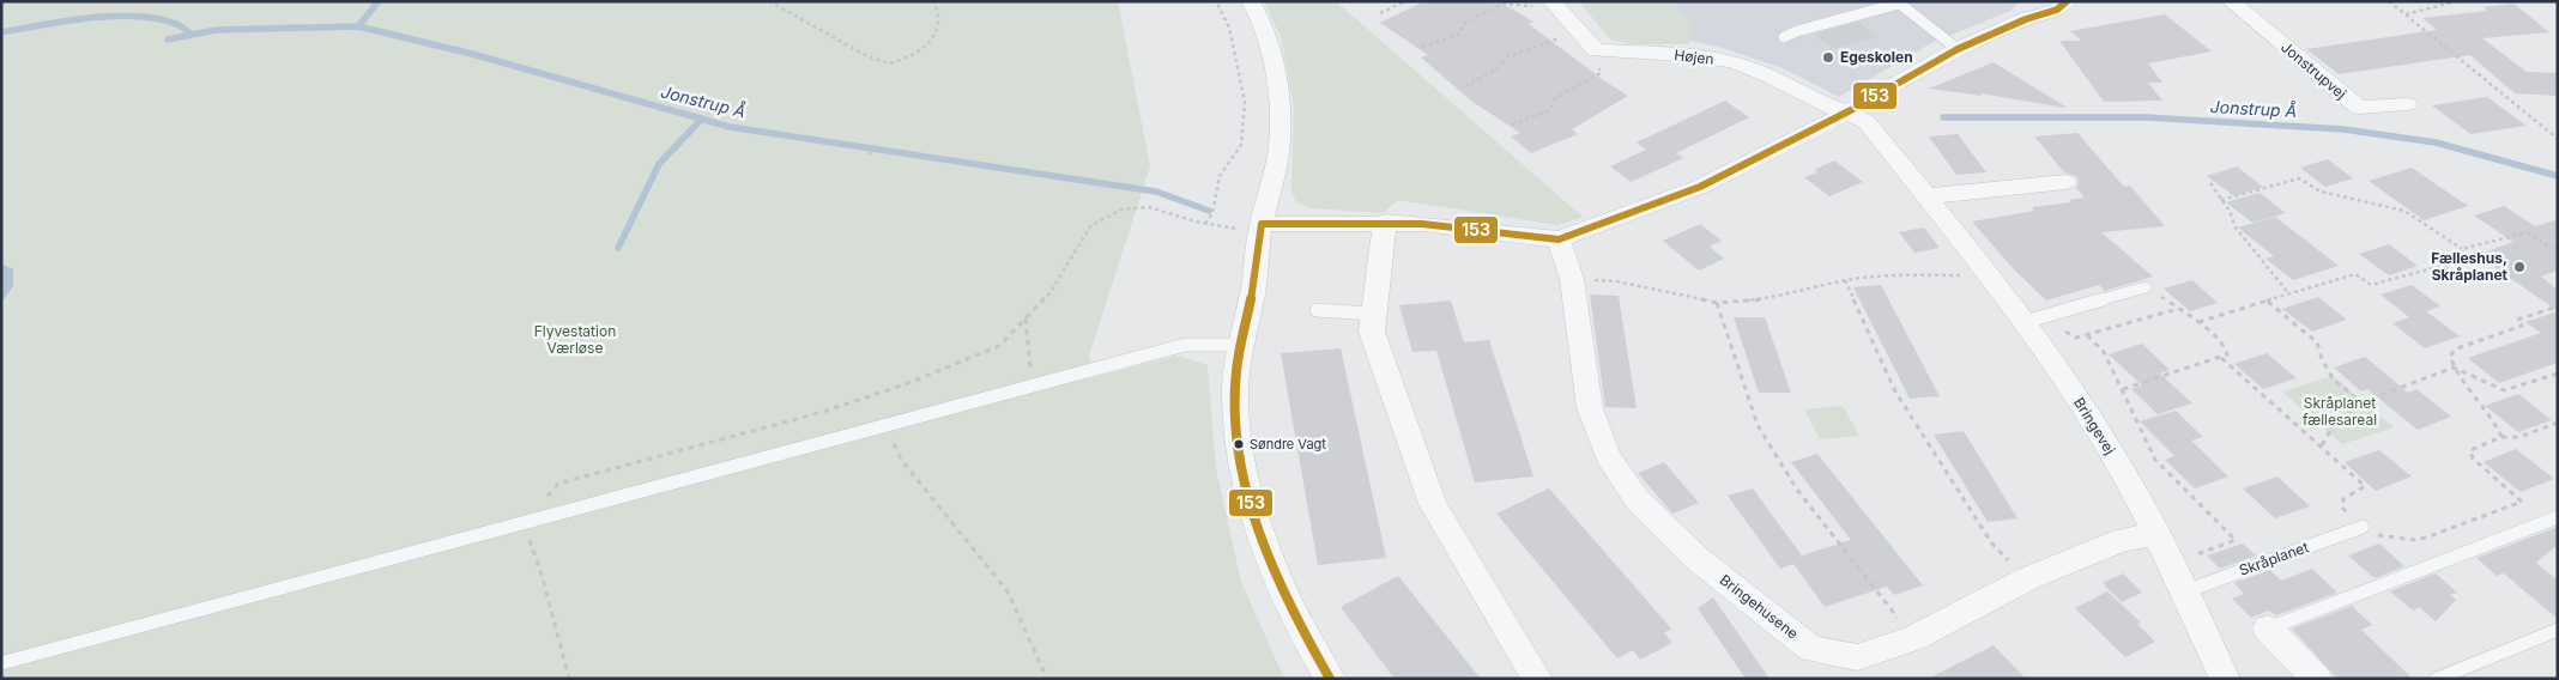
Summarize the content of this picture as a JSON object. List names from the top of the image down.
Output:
{
  "streets": {
    "street": [
      "Højen",
      "Jonstrupvej",
      "Bringevej",
      "Bringehusene"
    ],
    "lane": ["Skråplanet"]
  },
  "crossings": [
    ["Højen", "Bringevej"],
    ["Bringevej", "Skråplanet"],
    ["Bringevej", "Bringehusene"]
  ],
  "water": ["Jonstrup Å"],
  "parks": ["Flyvestation Værløse", "Skråplanet fællesareal"],
  "places": ["Egeskolen", "Fælleshus, Skråplanet", "Søndre Vagt"],
  "lines": ["transit line 153"]
}
